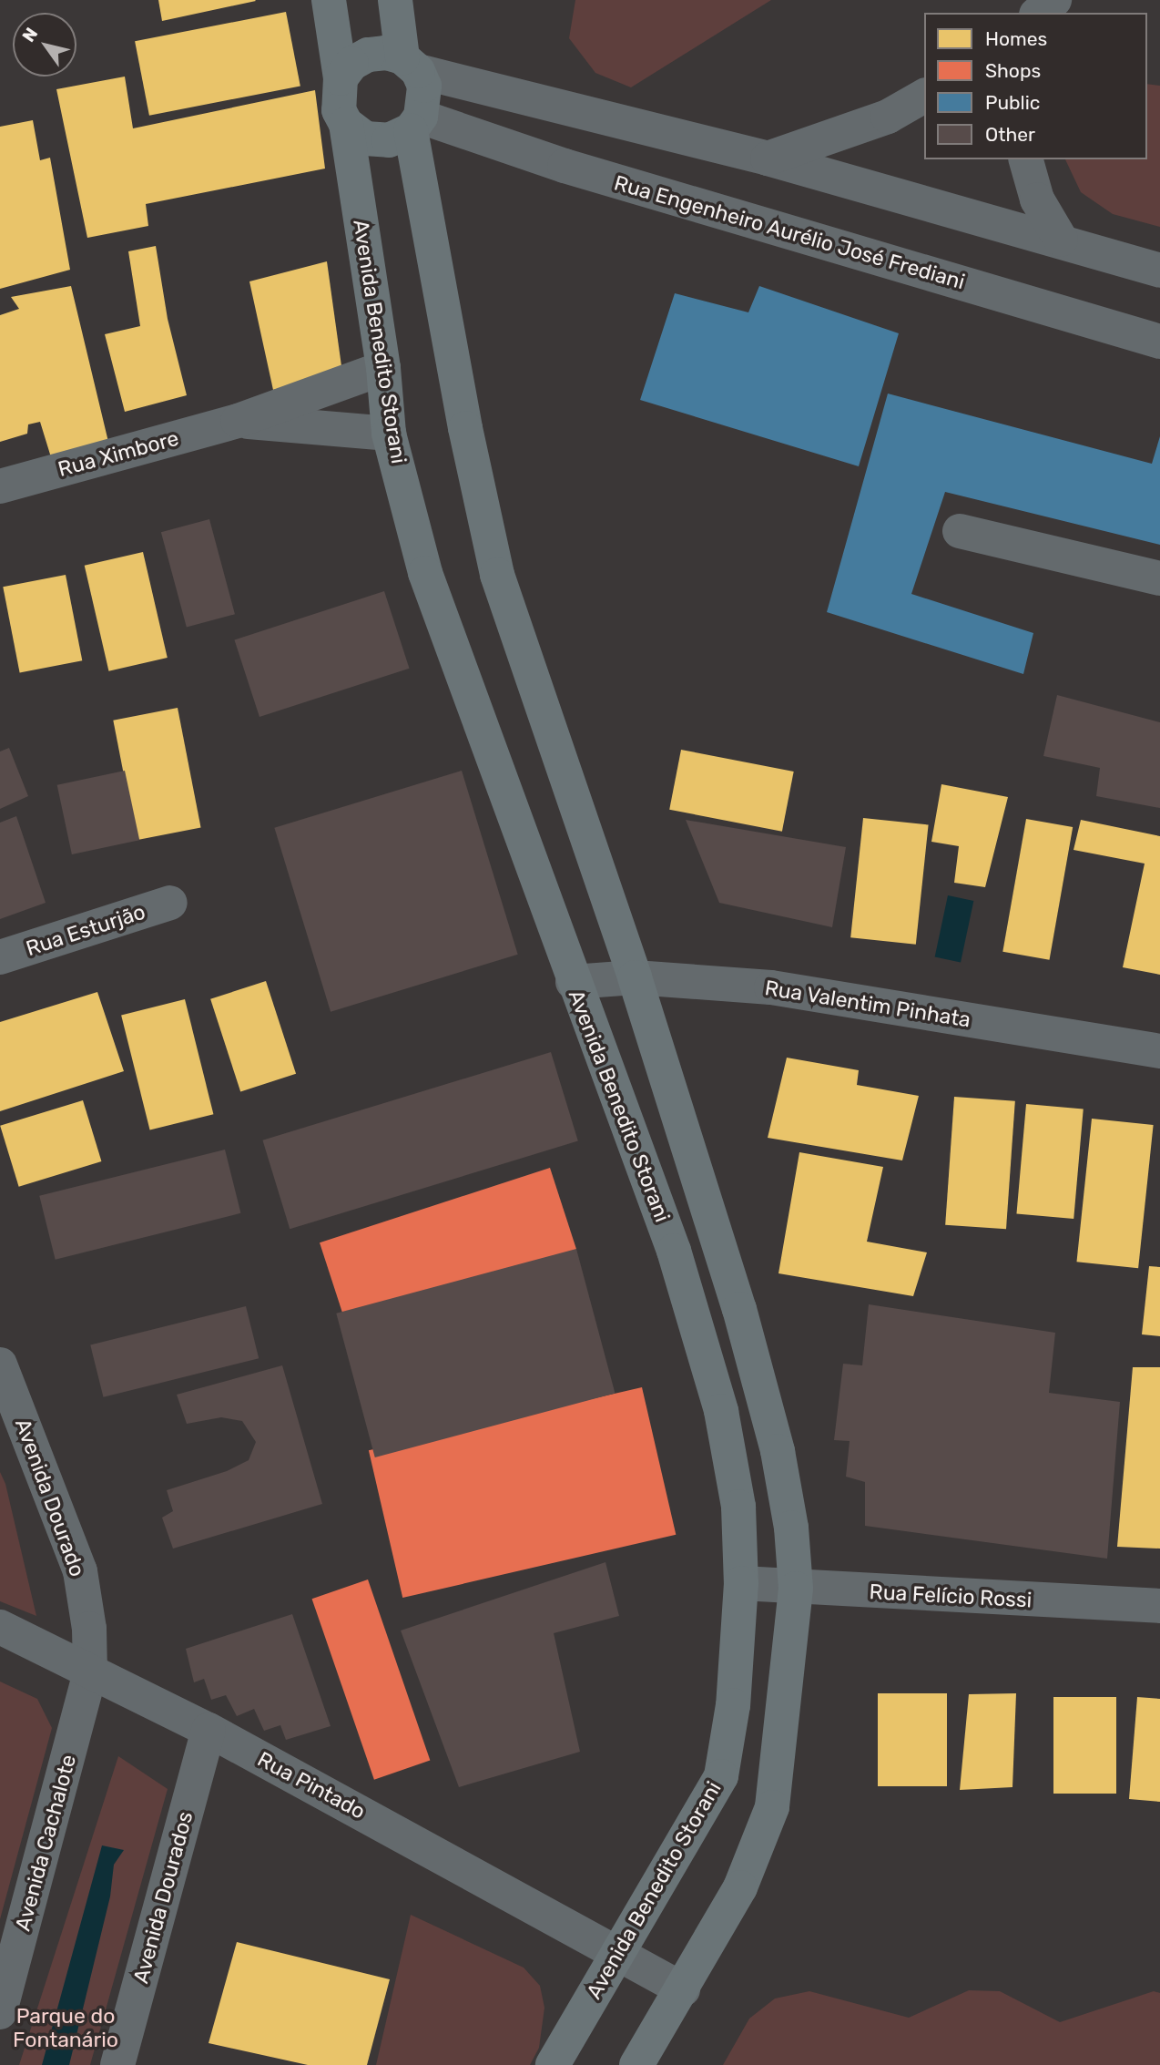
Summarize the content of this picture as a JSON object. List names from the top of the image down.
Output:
{
  "streets": {
    "main road": ["Avenida Benedito Storani"],
    "street": [
      "Rua Engenheiro Aurélio José Frediani",
      "Rua Ximbore",
      "Rua Esturjão",
      "Rua Valentim Pinhata",
      "Avenida Dourado",
      "Rua Felício Rossi",
      "Rua Pintado",
      "Avenida Cachalote",
      "Avenida Dourados"
    ]
  },
  "crossings": [
    ["Rua Engenheiro Aurélio José Frediani", "Avenida Benedito Storani"],
    ["Avenida Benedito Storani", "Rua Ximbore"],
    ["Avenida Benedito Storani", "Rua Valentim Pinhata"],
    ["Avenida Benedito Storani", "Rua Felício Rossi"],
    ["Avenida Benedito Storani", "Rua Pintado"],
    ["Avenida Dourado", "Rua Pintado"],
    ["Avenida Dourado", "Avenida Cachalote"],
    ["Rua Pintado", "Avenida Cachalote"],
    ["Rua Pintado", "Avenida Dourados"]
  ],
  "parks": ["Parque do Fontanário"],
  "legend": [
    "Homes",
    "Shops",
    "Public",
    "Other"
  ],
  "north": "top left"
}
